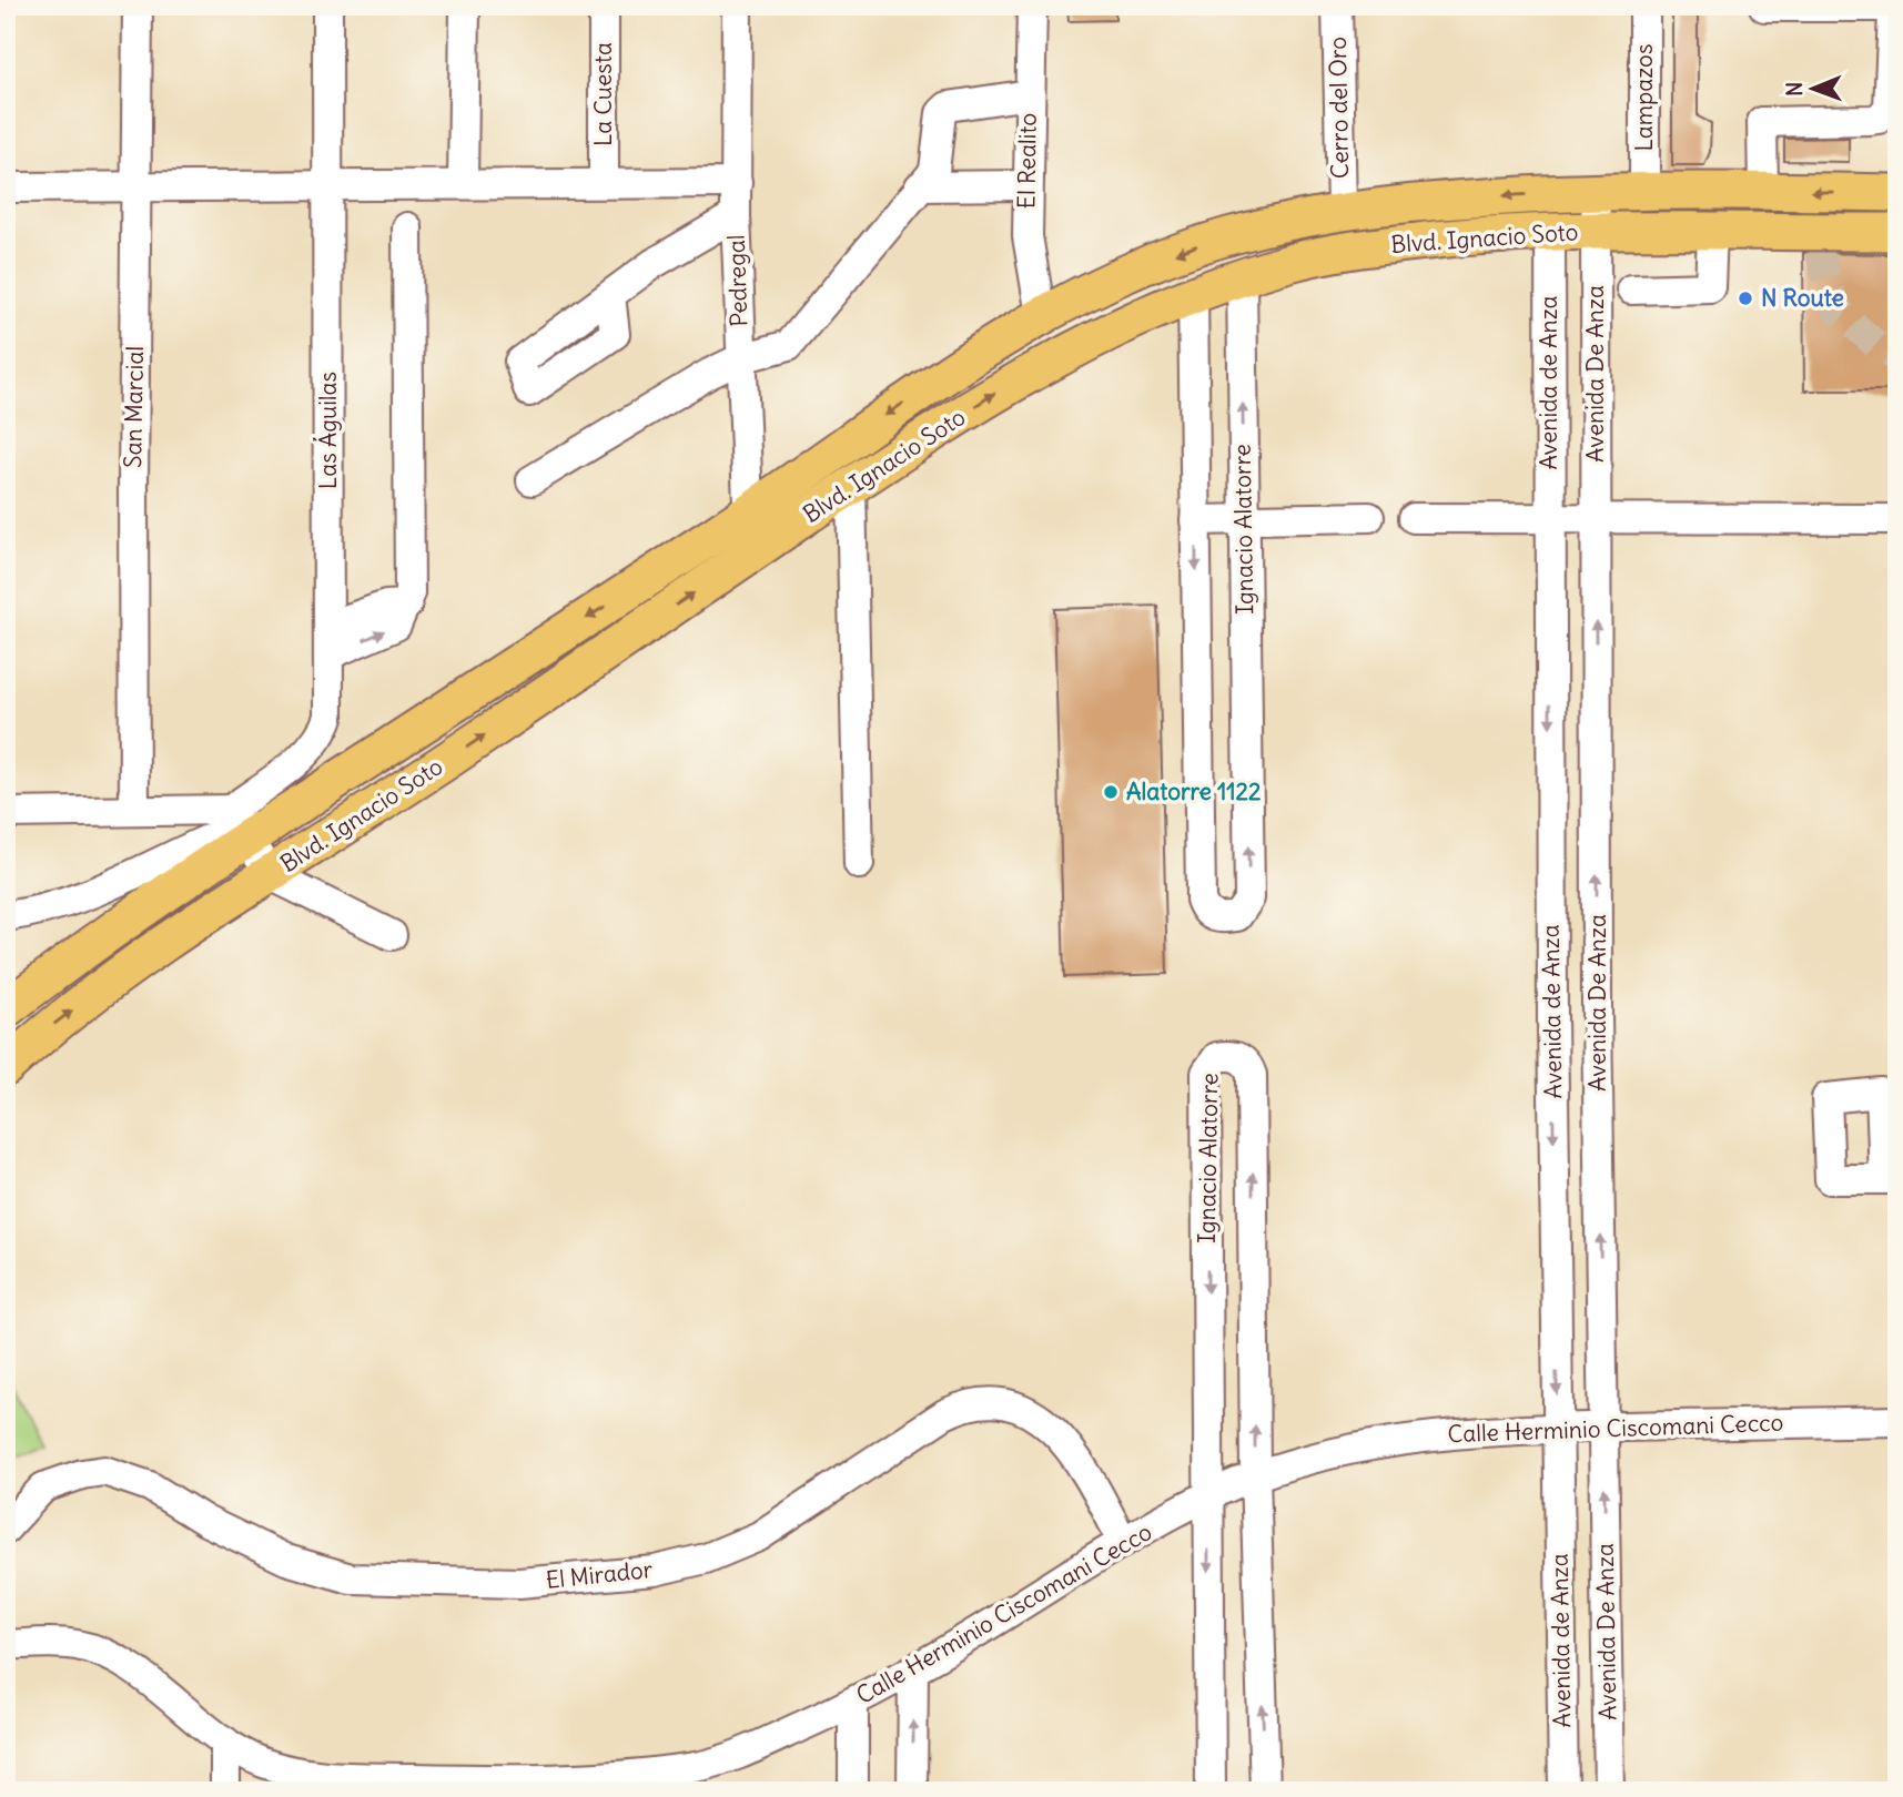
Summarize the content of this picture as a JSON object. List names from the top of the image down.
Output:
{
  "streets": {
    "main road": ["Blvd. Ignacio Soto"],
    "street": [
      "La Cuesta",
      "Lampazos",
      "Cerro del Oro",
      "El Realito",
      "Pedregal",
      "Avenida De Anza",
      "Avenida de Anza",
      "San Marcial",
      "Las Águilas",
      "Ignacio Alatorre",
      "Calle Herminio Ciscomani Cecco",
      "El Mirador"
    ]
  },
  "crossings": [
    ["Lampazos", "Blvd. Ignacio Soto"],
    ["Cerro del Oro", "Blvd. Ignacio Soto"],
    ["El Realito", "Blvd. Ignacio Soto"],
    ["Blvd. Ignacio Soto", "Pedregal"],
    ["Blvd. Ignacio Soto", "Avenida De Anza"],
    ["Blvd. Ignacio Soto", "Avenida de Anza"],
    ["Blvd. Ignacio Soto", "Las Águilas"],
    ["Blvd. Ignacio Soto", "Ignacio Alatorre"],
    ["Avenida De Anza", "Calle Herminio Ciscomani Cecco"],
    ["Avenida de Anza", "Calle Herminio Ciscomani Cecco"],
    ["Ignacio Alatorre", "Calle Herminio Ciscomani Cecco"],
    ["Calle Herminio Ciscomani Cecco", "El Mirador"]
  ],
  "one_way": ["Avenida De Anza", "Avenida de Anza"],
  "places": ["N Route", "Alatorre 1122"],
  "north": "left"
}
